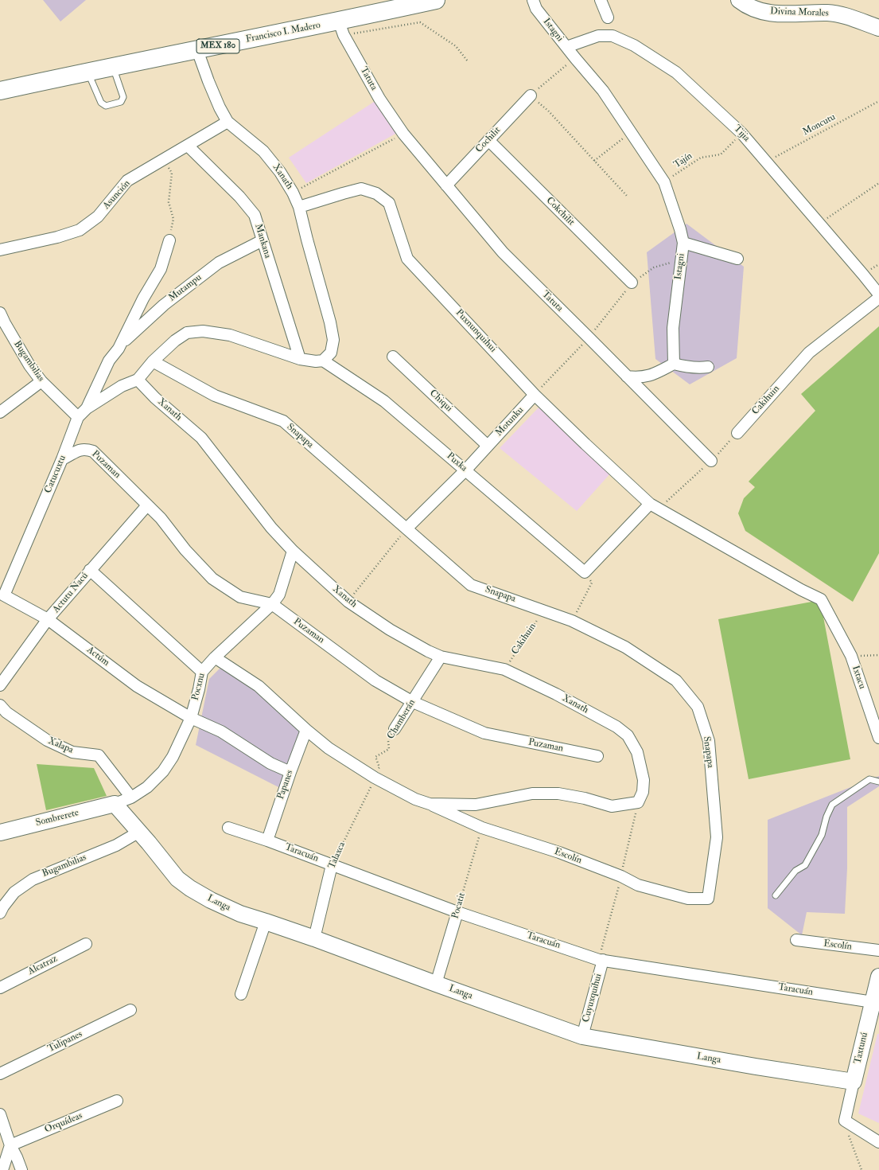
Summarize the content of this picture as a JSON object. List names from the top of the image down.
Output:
{
  "streets": {
    "main road": ["Francisco I. Madero", "MEX 180"],
    "street": [
      "Divina Morales",
      "Istagni",
      "Tatuta",
      "Tijia",
      "Cochilit",
      "Xanath",
      "Asunción",
      "Cokchilit",
      "Mankana",
      "Mutampu",
      "Puxnunquihui",
      "Bugambilias",
      "Cakihuin",
      "Chiqui",
      "Motunku",
      "Snapapa",
      "Puxka",
      "Puzaman",
      "Catucuxtu",
      "Actutu Nacú",
      "Actúm",
      "Ixtacu",
      "Pocxnu",
      "Chamberán",
      "Xalapa",
      "Papanes",
      "Sombrerete",
      "Taracuán",
      "Talaxca",
      "Escolín",
      "Langa",
      "Pocatit",
      "Alcatraz",
      "Cuyuxquihui",
      "Tulipanes",
      "Taxtunú",
      "Orquídeas"
    ],
    "path": ["Moncutu", "Tajín"]
  },
  "crossings": [
    ["Istagni", "Tijia"],
    ["Istagni", "Tajín"],
    ["Francisco I. Madero", "Tatuta"],
    ["Francisco I. Madero", "Xanath"],
    ["Tatuta", "Cochilit"],
    ["Moncutu", "Tijia"],
    ["Tijia", "Tajín"],
    ["Cochilit", "Cokchilit"],
    ["Xanath", "Asunción"],
    ["Xanath", "Puxnunquihui"],
    ["Xanath", "Cakihuin"],
    ["Xanath", "Puxka"],
    ["Xanath", "Catucuxtu"],
    ["Xanath", "Pocxnu"],
    ["Xanath", "Chamberán"],
    ["Xanath", "Papanes"],
    ["Xanath", "Talaxca"],
    ["Xanath", "Escolín"],
    ["Asunción", "Mankana"],
    ["Mankana", "Mutampu"],
    ["Mutampu", "Catucuxtu"],
    ["Puxnunquihui", "Motunku"],
    ["Puxnunquihui", "Ixtacu"],
    ["Bugambilias", "Catucuxtu"],
    ["Bugambilias", "Langa"],
    ["Cakihuin", "Snapapa"],
    ["Chiqui", "Motunku"],
    ["Motunku", "Snapapa"],
    ["Motunku", "Puxka"],
    ["Snapapa", "Escolín"],
    ["Puzaman", "Catucuxtu"],
    ["Puzaman", "Actutu Nacú"],
    ["Puzaman", "Pocxnu"],
    ["Puzaman", "Chamberán"],
    ["Catucuxtu", "Actúm"],
    ["Actutu Nacú", "Actúm"],
    ["Actúm", "Pocxnu"],
    ["Pocxnu", "Xalapa"],
    ["Pocxnu", "Sombrerete"],
    ["Pocxnu", "Langa"],
    ["Chamberán", "Talaxca"],
    ["Papanes", "Taracuán"],
    ["Sombrerete", "Langa"],
    ["Taracuán", "Talaxca"],
    ["Taracuán", "Pocatit"],
    ["Taracuán", "Cuyuxquihui"],
    ["Taracuán", "Taxtunú"],
    ["Talaxca", "Langa"],
    ["Escolín", "Pocatit"],
    ["Langa", "Pocatit"],
    ["Langa", "Cuyuxquihui"],
    ["Langa", "Taxtunú"]
  ]
}
